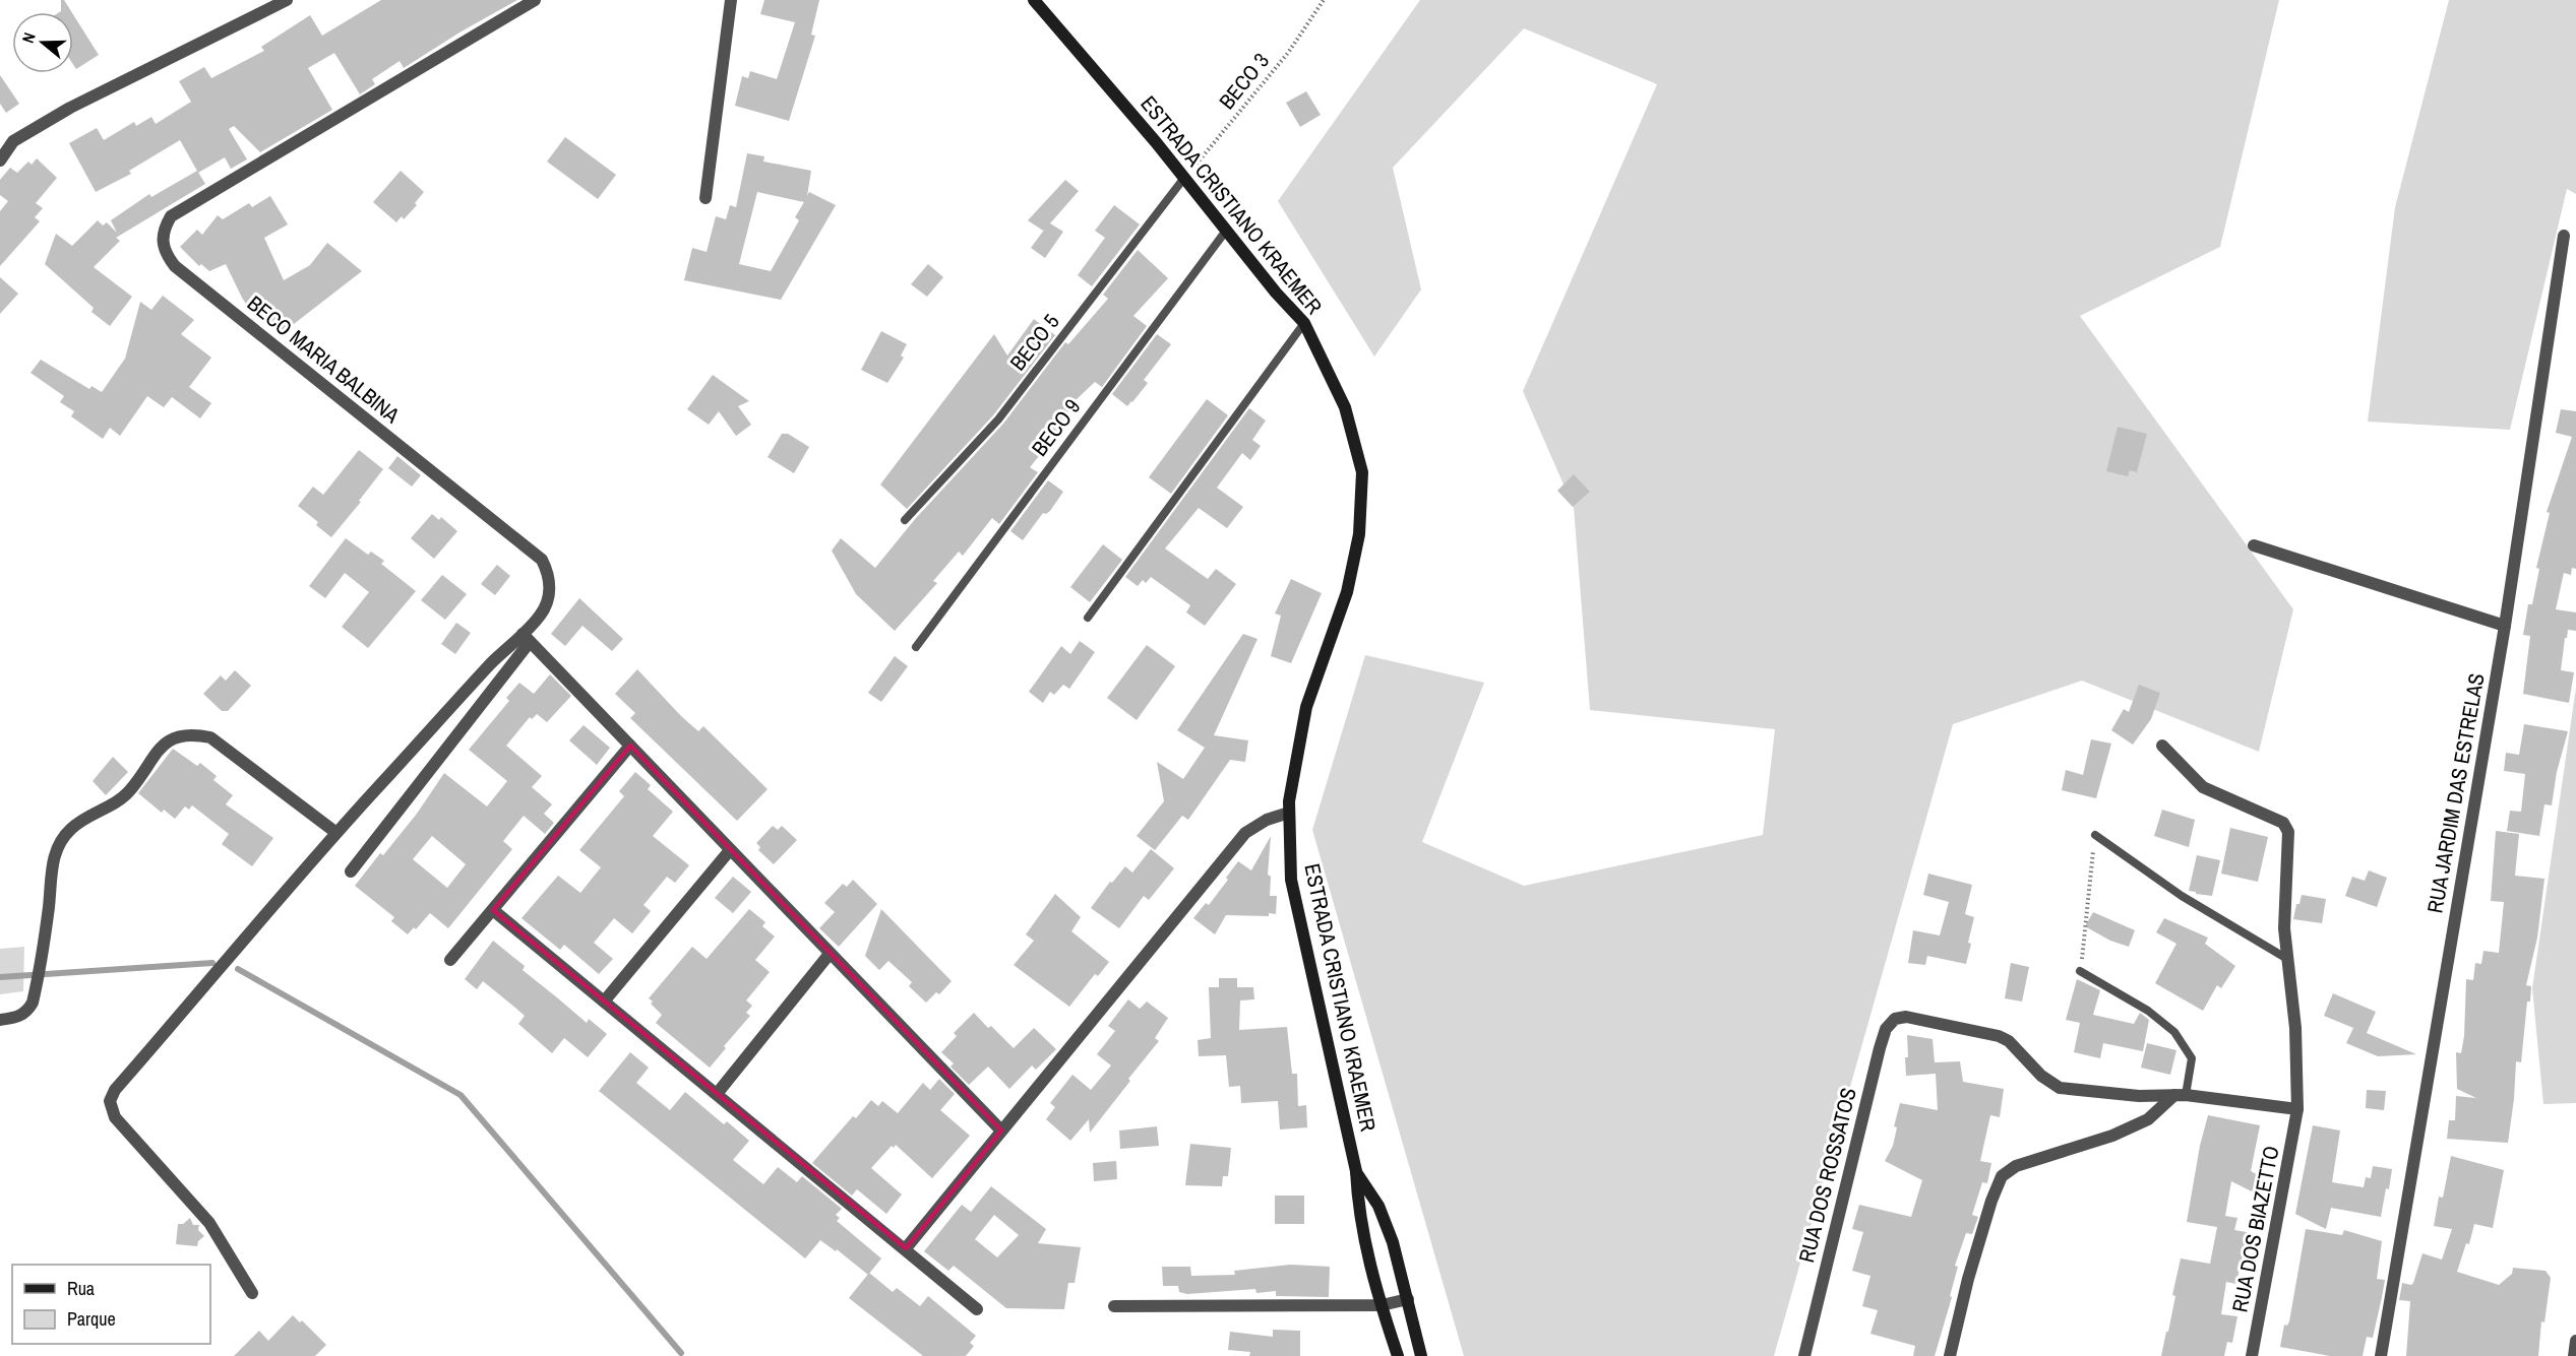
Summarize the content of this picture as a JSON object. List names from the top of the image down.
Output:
{
  "streets": {
    "main road": ["ESTRADA CRISTIANO KRAEMER"],
    "street": [
      "BECO MARIA BALBINA",
      "RUA JARDIM DAS ESTRELAS",
      "RUA DOS ROSSATOS",
      "RUA DOS BIAZETTO"
    ],
    "lane": ["BECO 5", "BECO 9"],
    "path": ["BECO 3"]
  },
  "crossings": [
    ["BECO 3", "ESTRADA CRISTIANO KRAEMER"],
    ["BECO 3", "BECO 5"],
    ["ESTRADA CRISTIANO KRAEMER", "BECO 5"],
    ["ESTRADA CRISTIANO KRAEMER", "BECO 9"]
  ],
  "legend": ["Rua", "Parque"],
  "north": "left"
}
